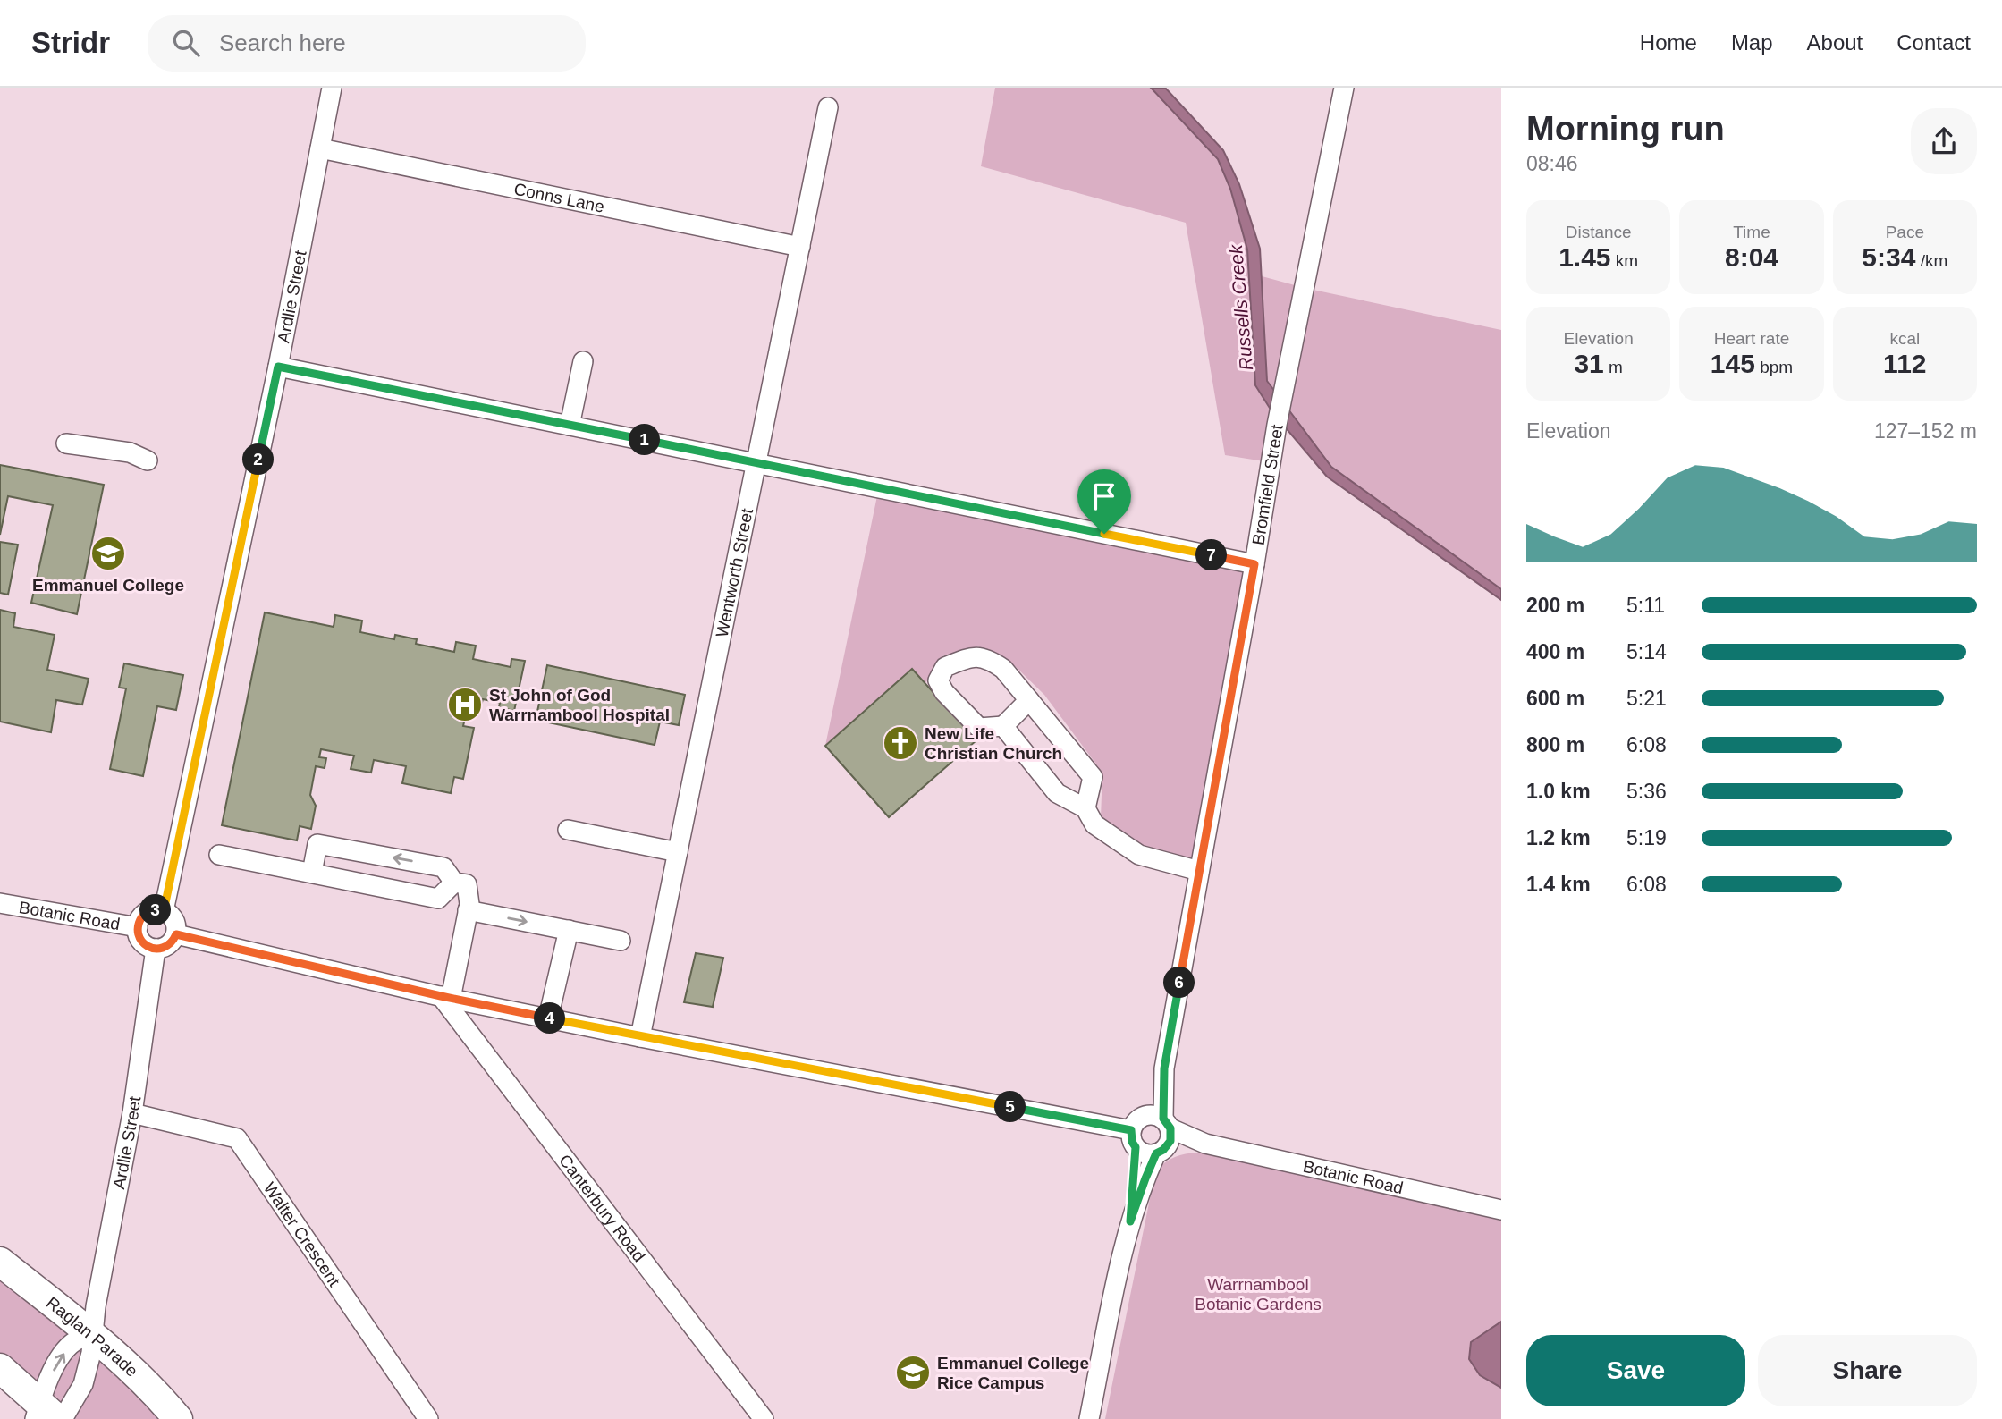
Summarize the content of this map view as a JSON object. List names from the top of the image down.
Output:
{
  "streets": {
    "highway": ["Raglan Parade"],
    "street": [
      "Conns Lane",
      "Ardlie Street",
      "Bromfield Street",
      "Wentworth Street",
      "Botanic Road",
      "Canterbury Road",
      "Walter Crescent"
    ]
  },
  "crossings": [
    ["Conns Lane", "Ardlie Street"],
    ["Conns Lane", "Wentworth Street"],
    ["Ardlie Street", "Botanic Road"],
    ["Ardlie Street", "Walter Crescent"],
    ["Ardlie Street", "Raglan Parade"],
    ["Bromfield Street", "Botanic Road"]
  ],
  "water": ["Russells Creek"],
  "parks": ["Warrnambool Botanic Gardens"],
  "places": {
    "school or university": ["Emmanuel College", "Emmanuel College Rice Campus"],
    "hospital": ["St John of God Warrnambool Hospital"],
    "church": ["New Life Christian Church"]
  },
  "page": {
    "header": "Stridr",
    "search": "Search here",
    "nav": [
      "Home",
      "Map",
      "About",
      "Contact"
    ],
    "heading": ["Morning run", "08:46"],
    "stats": [
      ["Distance", "1.45 km"],
      ["Time", "8:04"],
      ["Pace", "5:34 /km"],
      ["Elevation", "31 m"],
      ["Heart rate", "145 bpm"],
      ["kcal", "112"]
    ],
    "chart": ["Elevation", "127–152 m"],
    "pins": [
      "1",
      "2",
      "7",
      "3",
      "6",
      "4",
      "5"
    ],
    "list": [
      {
        "name": "200 m",
        "note": "5:11"
      },
      {
        "name": "400 m",
        "note": "5:14"
      },
      {
        "name": "600 m",
        "note": "5:21"
      },
      {
        "name": "800 m",
        "note": "6:08"
      },
      {
        "name": "1.0 km",
        "note": "5:36"
      },
      {
        "name": "1.2 km",
        "note": "5:19"
      },
      {
        "name": "1.4 km",
        "note": "6:08"
      }
    ],
    "buttons": ["Save", "Share"]
  }
}
